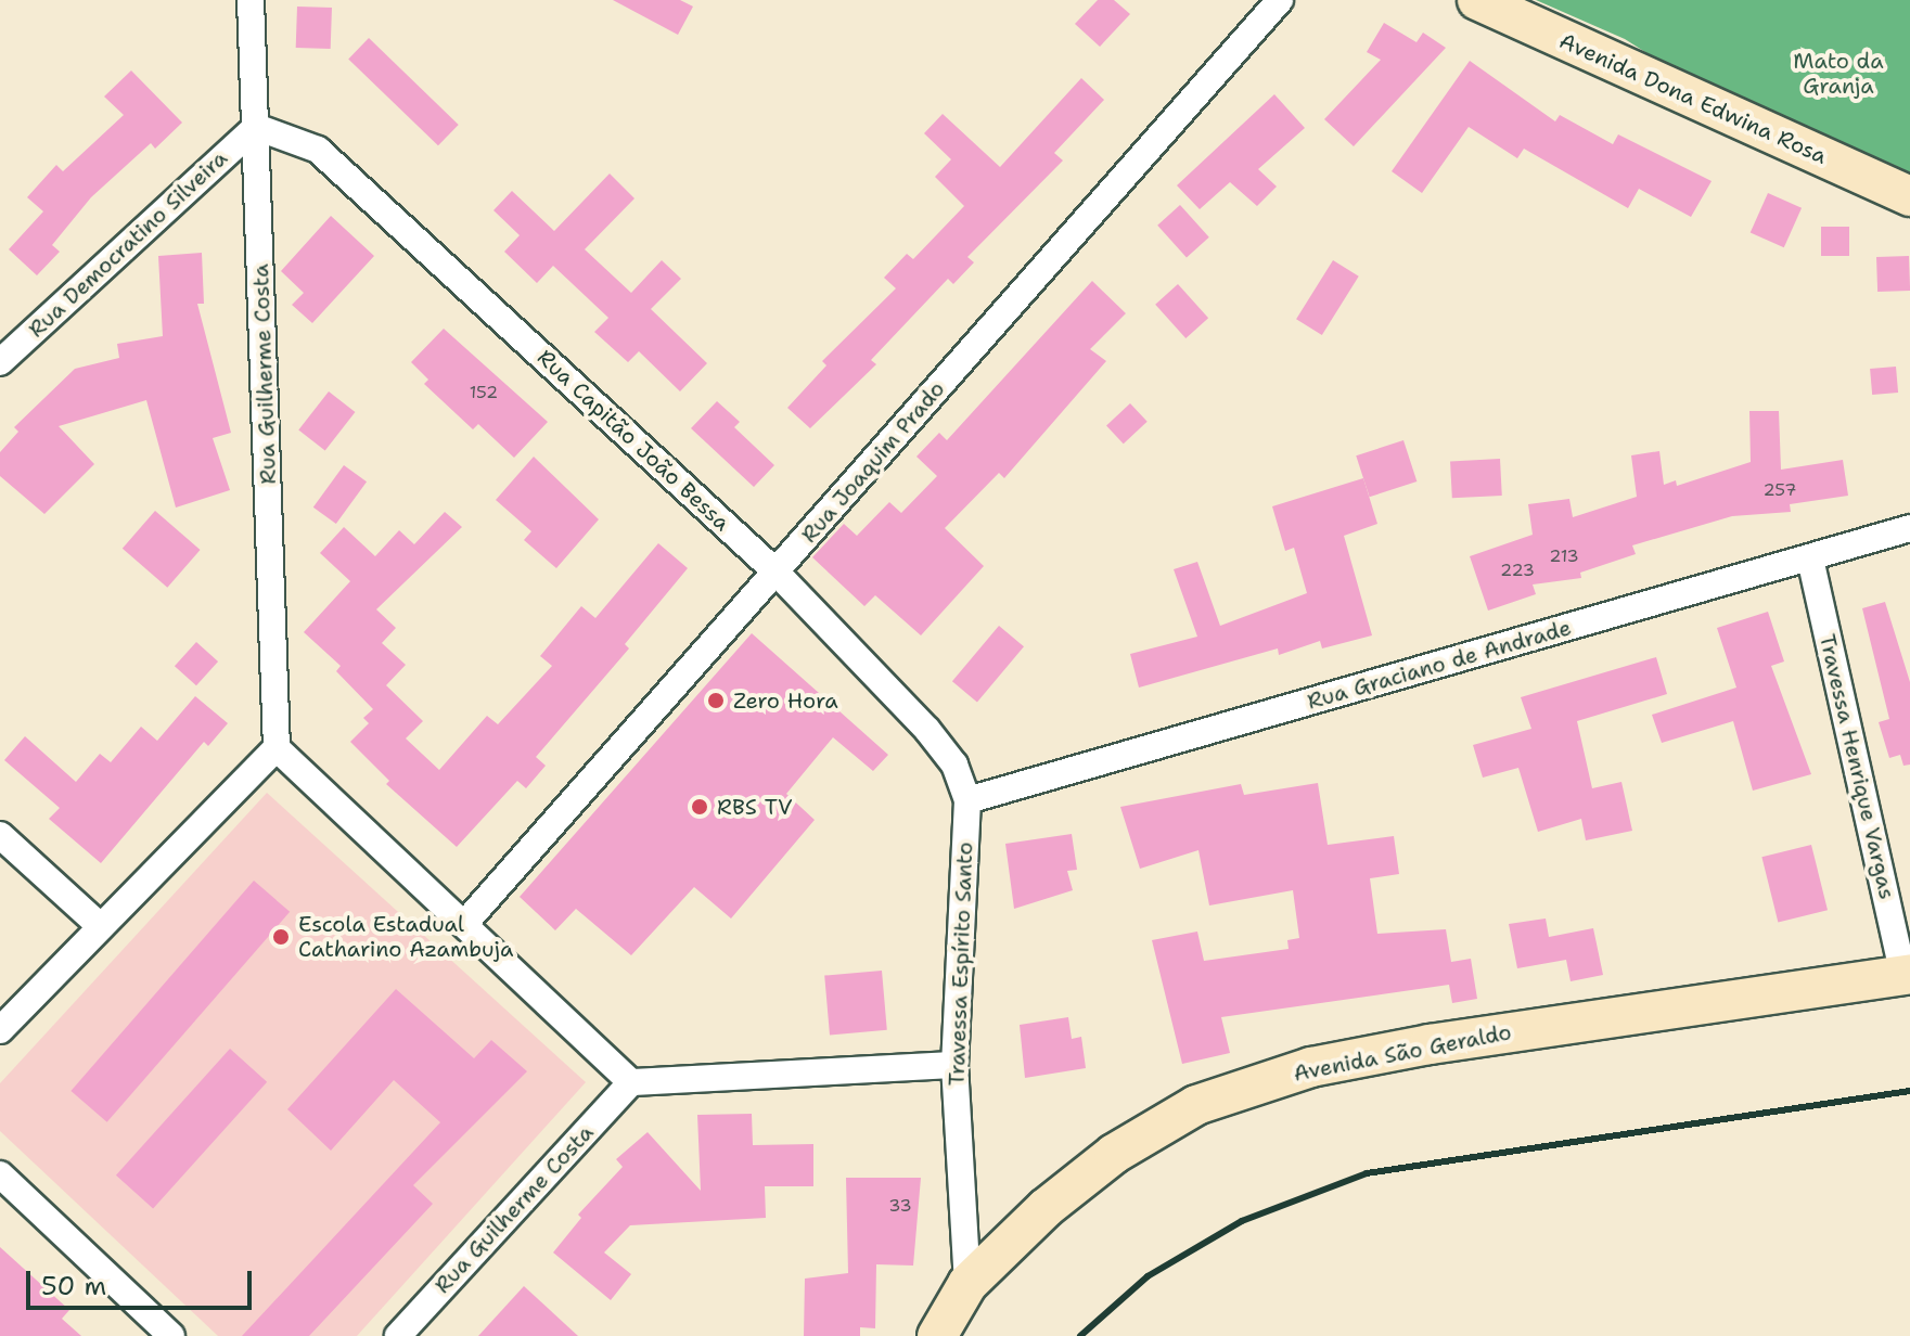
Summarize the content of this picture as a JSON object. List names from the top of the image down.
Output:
{
  "streets": {
    "street": [
      "Avenida Dona Edwina Rosa",
      "Rua Democratino Silveira",
      "Rua Guilherme Costa",
      "Rua Capitão João Bessa",
      "Rua Joaquim Prado",
      "Rua Graciano de Andrade",
      "Travessa Henrique Vargas",
      "Travessa Espírito Santo",
      "Avenida São Geraldo"
    ]
  },
  "crossings": [
    ["Rua Democratino Silveira", "Rua Guilherme Costa"],
    ["Rua Democratino Silveira", "Rua Capitão João Bessa"],
    ["Rua Guilherme Costa", "Rua Capitão João Bessa"],
    ["Rua Capitão João Bessa", "Rua Joaquim Prado"],
    ["Rua Capitão João Bessa", "Rua Graciano de Andrade"],
    ["Rua Capitão João Bessa", "Travessa Espírito Santo"],
    ["Rua Graciano de Andrade", "Travessa Henrique Vargas"],
    ["Rua Graciano de Andrade", "Travessa Espírito Santo"],
    ["Travessa Henrique Vargas", "Avenida São Geraldo"],
    ["Travessa Espírito Santo", "Avenida São Geraldo"]
  ],
  "parks": ["Mato da Granja"],
  "places": ["Zero Hora", "RBS TV", "Escola Estadual Catharino Azambuja"],
  "house_numbers": [
    "152",
    "257",
    "213",
    "223",
    "33"
  ],
  "scale_bar": "50 m"
}
